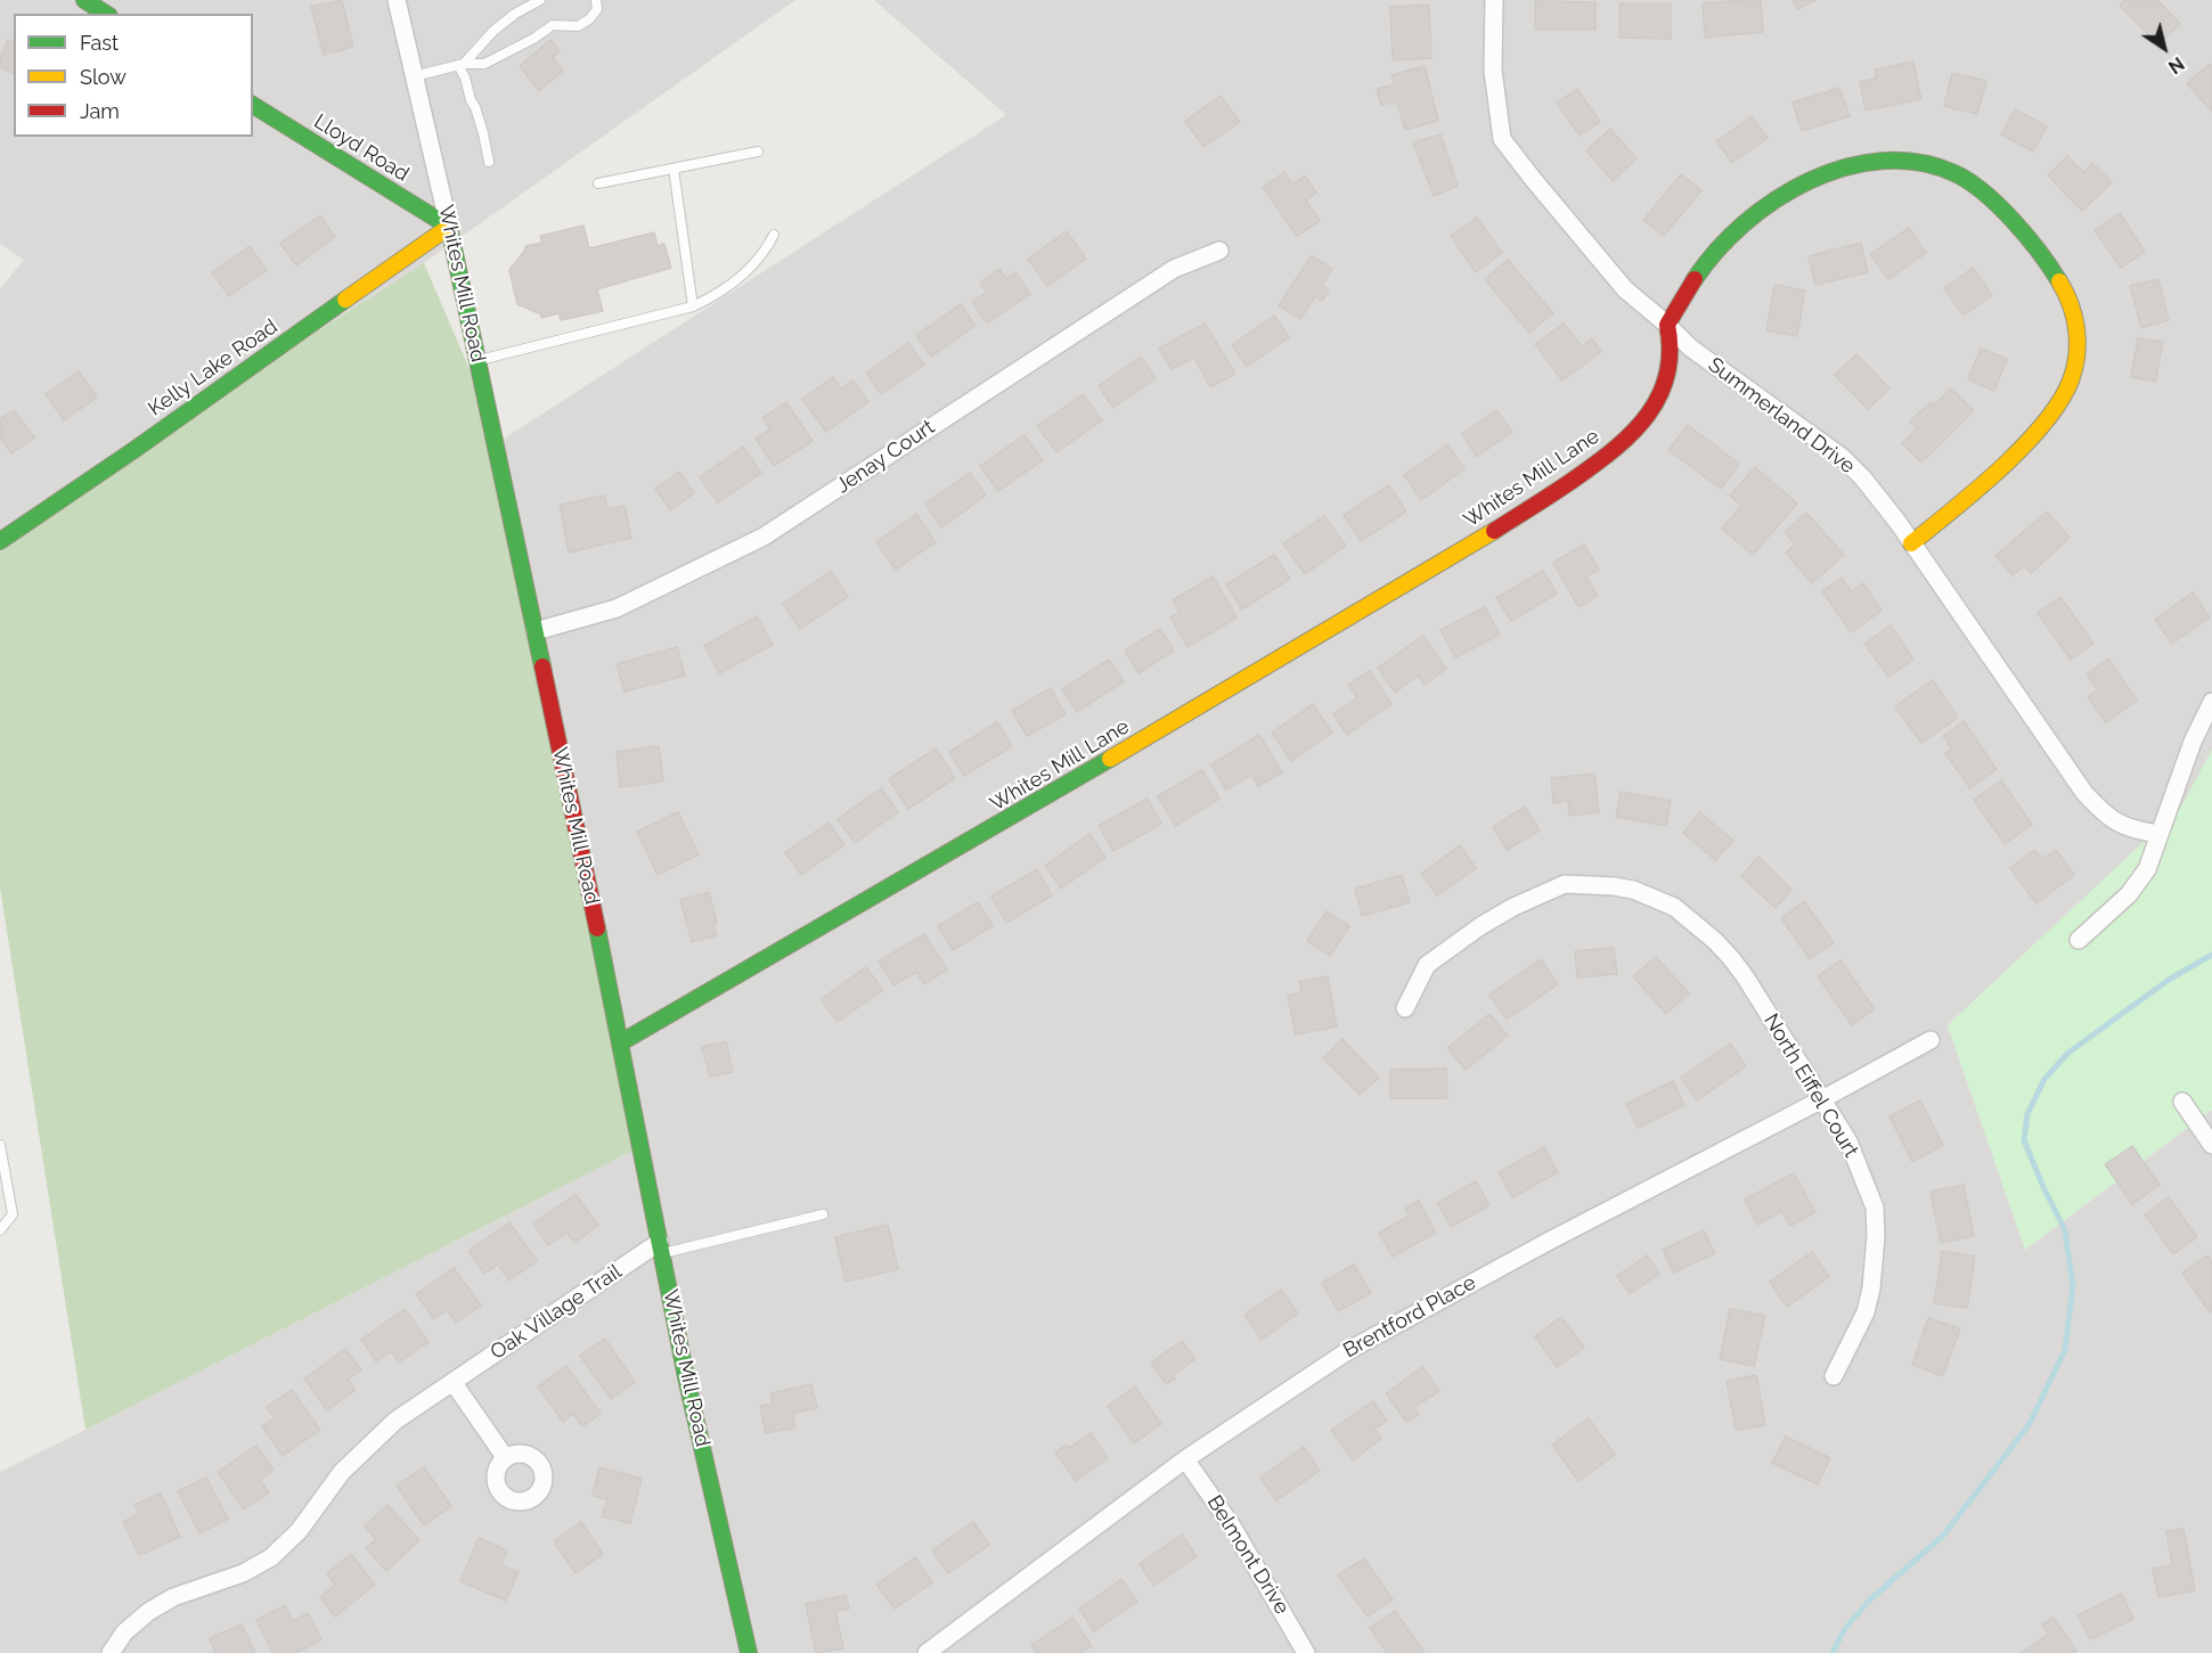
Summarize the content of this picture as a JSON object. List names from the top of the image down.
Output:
{
  "streets": {
    "street": [
      "Lloyd Road",
      "Whites Mill Road",
      "Kelly Lake Road",
      "Summerland Drive",
      "Jenay Court",
      "Whites Mill Lane",
      "North Eiffel Court",
      "Oak Village Trail",
      "Brentford Place",
      "Belmont Drive"
    ]
  },
  "crossings": [
    ["Lloyd Road", "Whites Mill Road"],
    ["Lloyd Road", "Kelly Lake Road"],
    ["Whites Mill Road", "Kelly Lake Road"],
    ["Whites Mill Road", "Jenay Court"],
    ["Whites Mill Road", "Whites Mill Lane"],
    ["Whites Mill Road", "Oak Village Trail"],
    ["Summerland Drive", "Whites Mill Lane"],
    ["North Eiffel Court", "Brentford Place"],
    ["Brentford Place", "Belmont Drive"]
  ],
  "legend": ["Fast", "Slow", "Jam"],
  "north": "bottom right"
}
